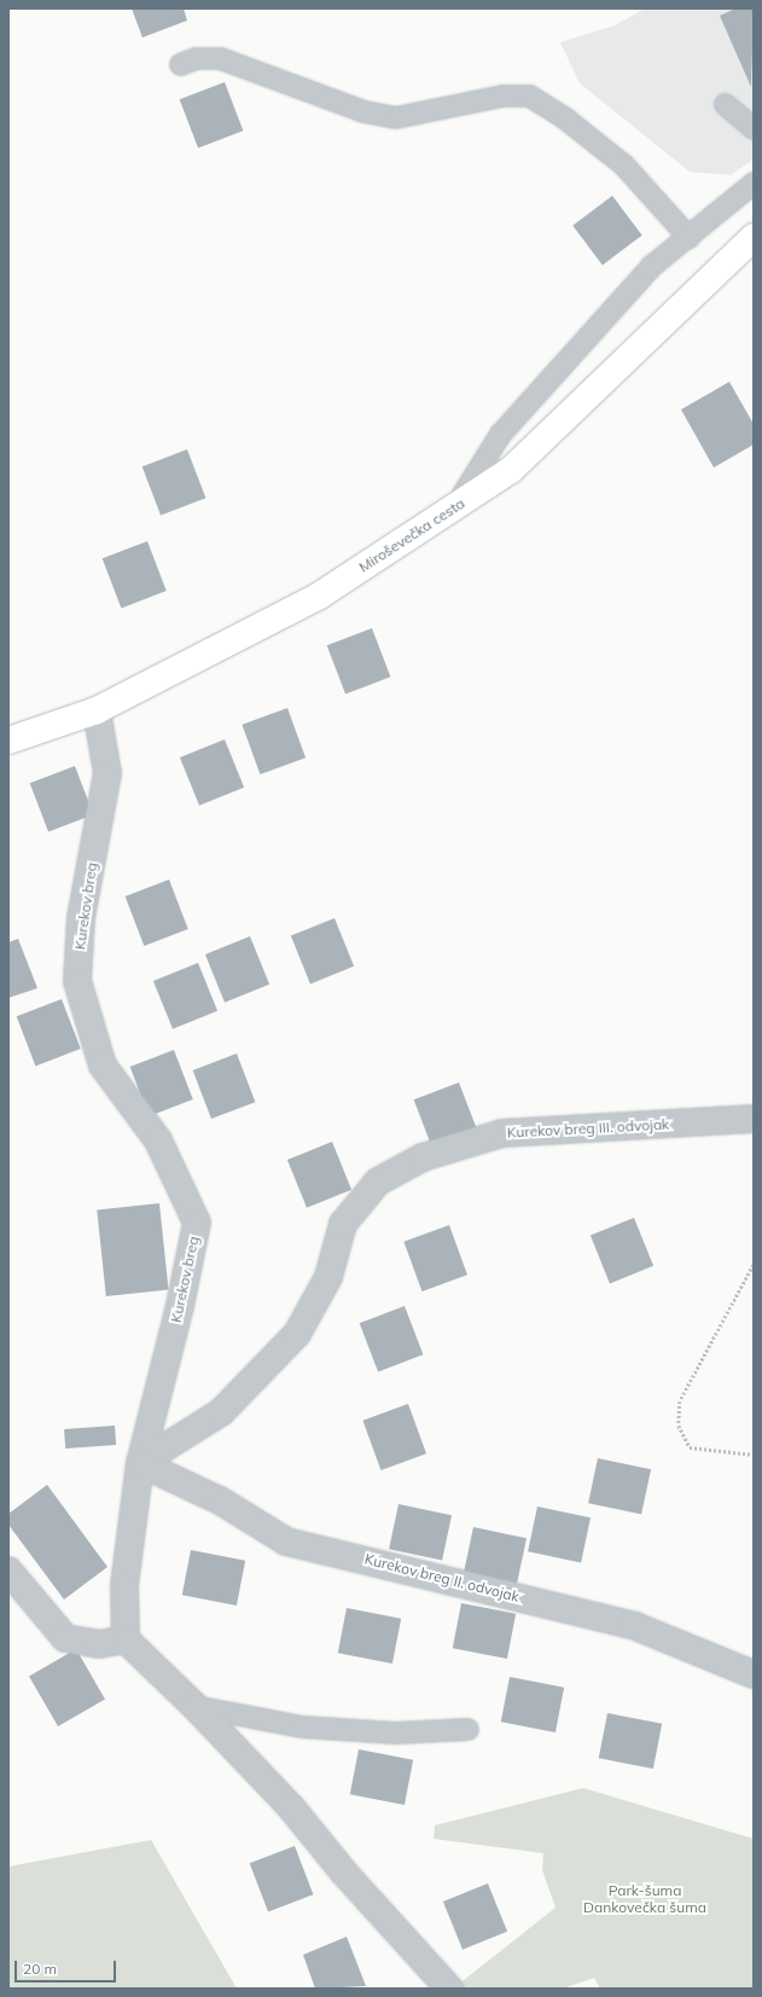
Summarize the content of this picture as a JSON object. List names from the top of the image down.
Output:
{
  "streets": {
    "main road": ["Miroševečka cesta"],
    "street": ["Kurekov breg", "Kurekov breg III. odvojak", "Kurekov breg II. odvojak"]
  },
  "crossings": [
    ["Miroševečka cesta", "Kurekov breg"],
    ["Kurekov breg", "Kurekov breg III. odvojak"],
    ["Kurekov breg", "Kurekov breg II. odvojak"],
    ["Kurekov breg III. odvojak", "Kurekov breg II. odvojak"]
  ],
  "parks": ["Park-šuma Dankovečka šuma"],
  "scale_bar": "20 m"
}
